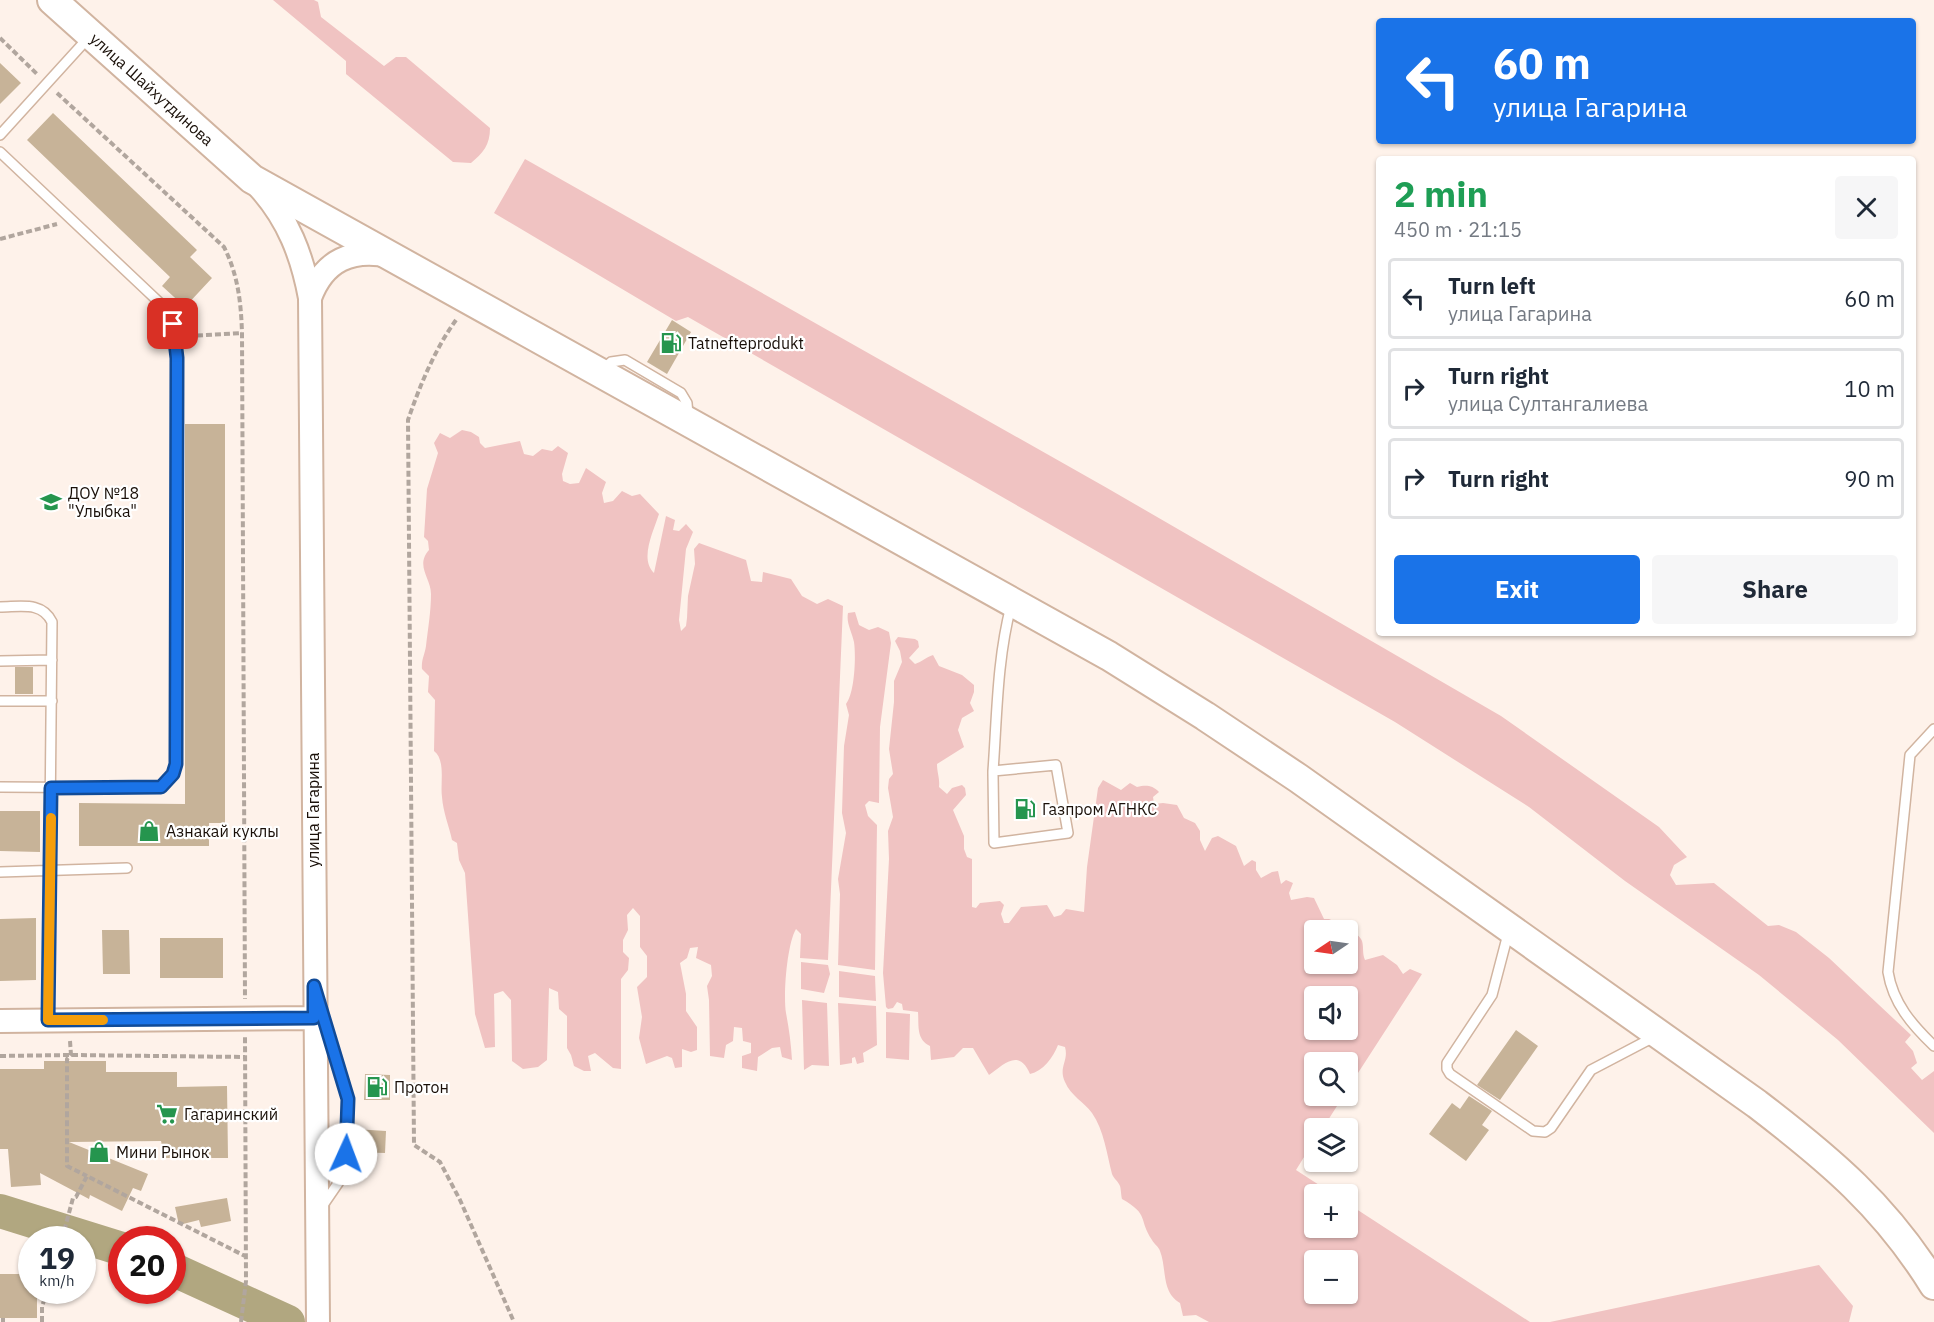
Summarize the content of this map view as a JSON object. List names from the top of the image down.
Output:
{
  "streets": {
    "main road": ["улица Шайхутдинова"],
    "street": ["улица Гагарина"]
  },
  "crossings": [
    ["улица Шайхутдинова", "улица Гагарина"]
  ],
  "places": {
    "fuel station": ["Tatnefteprodukt", "Газпром АГНКС", "Протон"],
    "school or university": ["ДОУ №18 \"Улыбка\""],
    "shop": ["Азнакай куклы", "Мини Рынок"],
    "supermarket": ["Гагаринский"]
  },
  "north": "left",
  "page": {
    "turn": ["60 m", "улица Гагарина"],
    "heading": ["2 min", "450 m · 21:15"],
    "list": [
      {
        "name": "Turn left",
        "note": "улица Гагарина",
        "value": "60 m"
      },
      {
        "name": "Turn right",
        "note": "улица Султангалиева",
        "value": "10 m"
      },
      {
        "name": "Turn right",
        "value": "90 m"
      }
    ],
    "buttons": ["Exit", "Share"],
    "map_buttons": ["+", "−"],
    "speed": "19 km/h",
    "limit": "20"
  }
}
